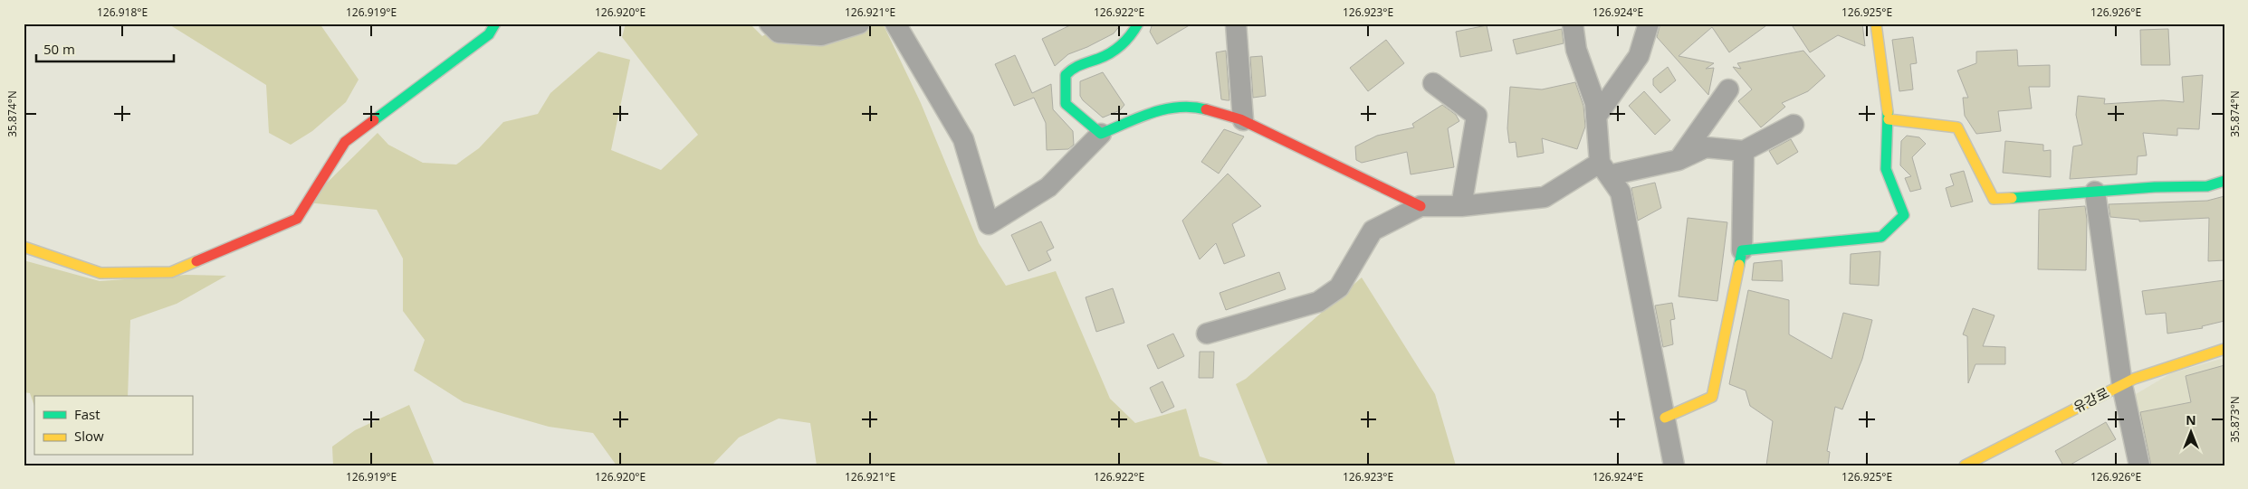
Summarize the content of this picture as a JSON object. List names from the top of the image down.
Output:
{
  "streets": {
    "street": ["유강로"]
  },
  "legend": ["Fast", "Slow"],
  "scale_bar": "50 m",
  "north": "top",
  "coordinates": [
    "126.918°E",
    "126.919°E",
    "126.920°E",
    "126.921°E",
    "126.922°E",
    "126.923°E",
    "126.924°E",
    "126.925°E",
    "126.926°E",
    "35.874°N",
    "35.873°N"
  ]
}
